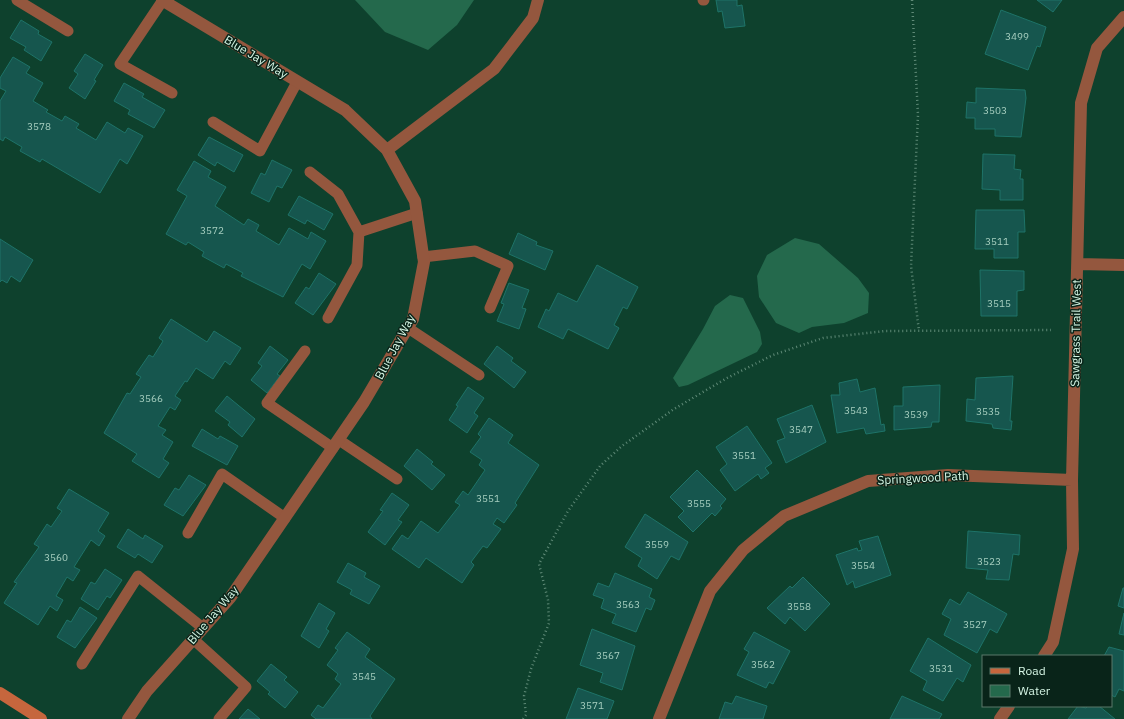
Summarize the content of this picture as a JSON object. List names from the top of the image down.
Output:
{
  "streets": {
    "street": ["Blue Jay Way", "Sawgrass Trail West", "Springwood Path"]
  },
  "crossings": [
    ["Sawgrass Trail West", "Springwood Path"]
  ],
  "house_numbers": [
    "3499",
    "3503",
    "3578",
    "3572",
    "3511",
    "3515",
    "3566",
    "3543",
    "3535",
    "3539",
    "3547",
    "3551",
    "3551",
    "3555",
    "3559",
    "3560",
    "3523",
    "3554",
    "3563",
    "3558",
    "3527",
    "3567",
    "3562",
    "3531",
    "3545",
    "3571"
  ],
  "legend": ["Road", "Water"]
}
